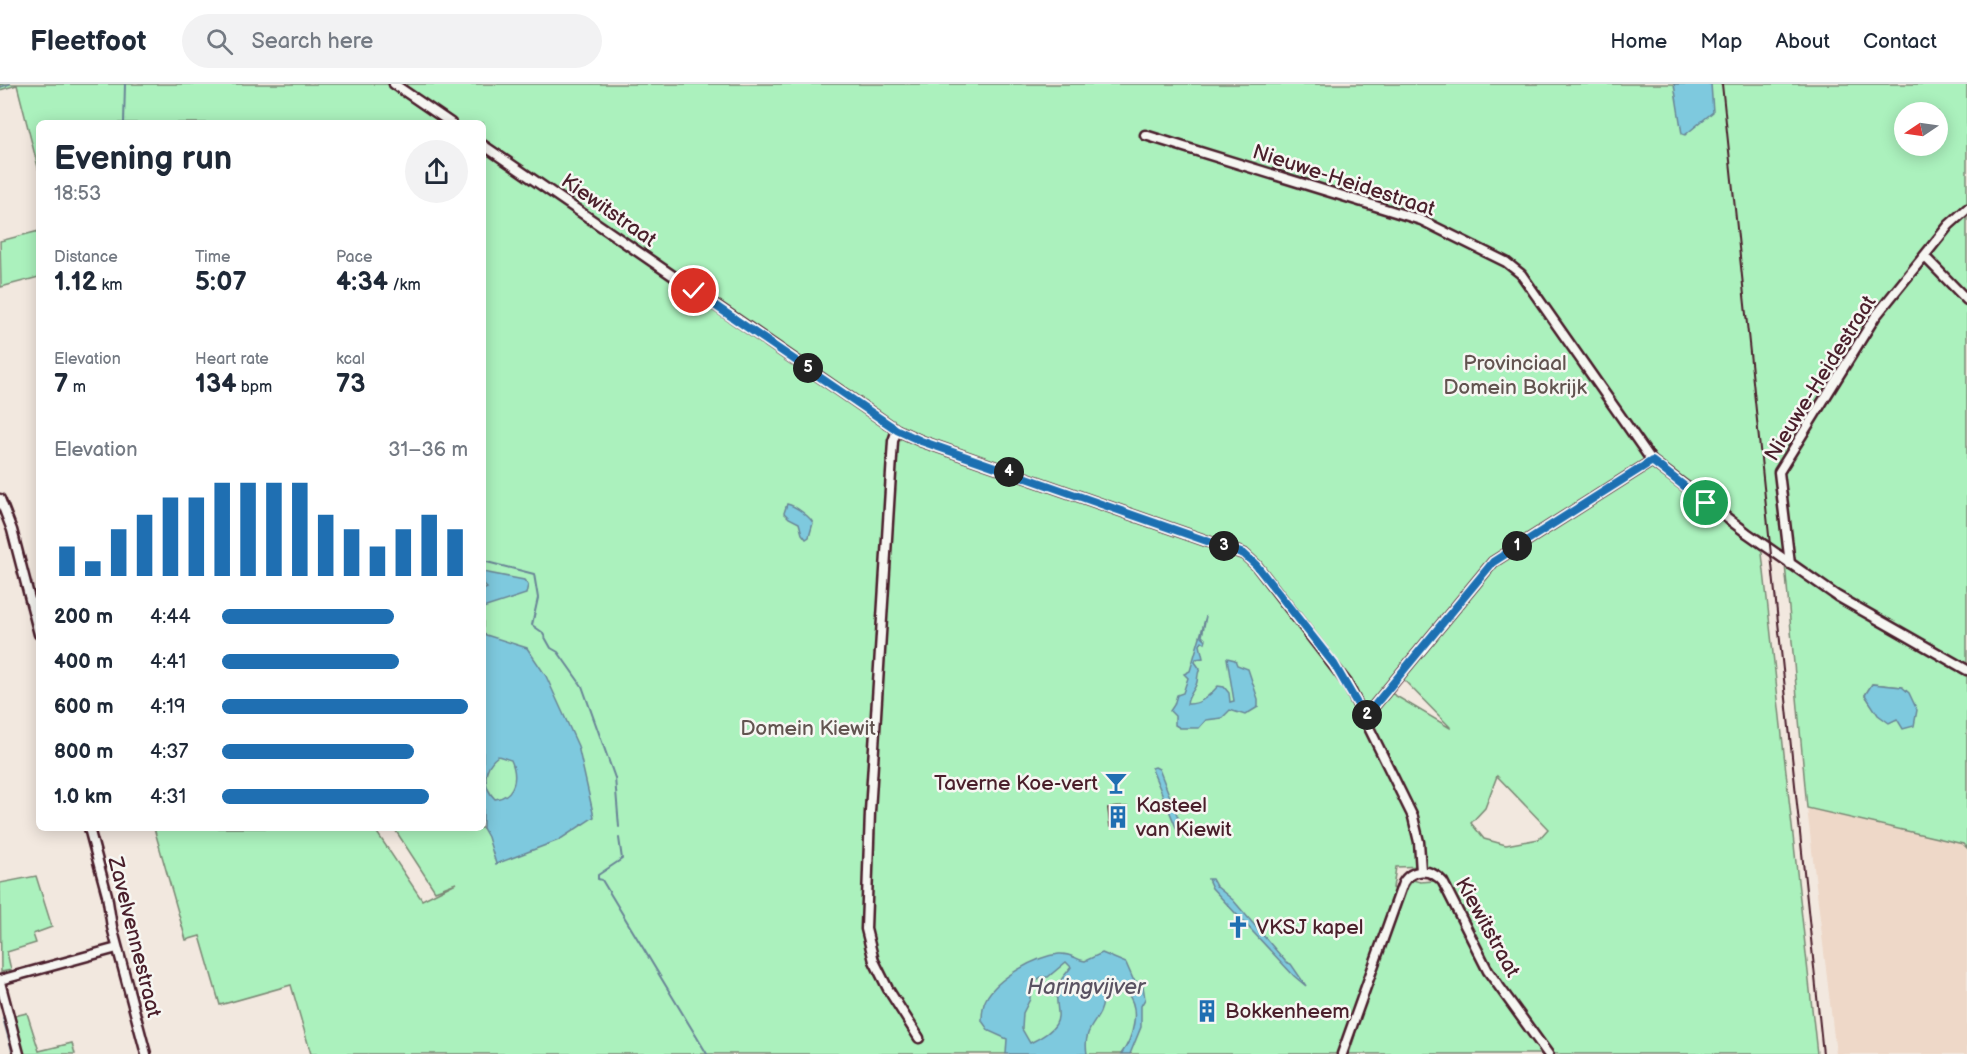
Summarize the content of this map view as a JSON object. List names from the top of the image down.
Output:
{
  "streets": {
    "street": ["Nieuwe-Heidestraat", "Kiewitstraat", "Zavelvennestraat"]
  },
  "water": ["Haringvijver"],
  "parks": ["Provinciaal Domein Bokrijk", "Domein Kiewit"],
  "places": {
    "bar": ["Taverne Koe-vert"],
    "building": ["Kasteel van Kiewit", "Bokkenheem"],
    "church": ["VKSJ kapel"]
  },
  "north": "left",
  "page": {
    "header": "Fleetfoot",
    "search": "Search here",
    "nav": [
      "Home",
      "Map",
      "About",
      "Contact"
    ],
    "heading": ["Evening run", "18:53"],
    "stats": [
      ["Distance", "1.12 km"],
      ["Time", "5:07"],
      ["Pace", "4:34 /km"],
      ["Elevation", "7 m"],
      ["Heart rate", "134 bpm"],
      ["kcal", "73"]
    ],
    "pins": [
      "5",
      "4",
      "1",
      "3",
      "2"
    ],
    "chart": ["Elevation", "31–36 m"],
    "list": [
      {
        "name": "200 m",
        "note": "4:44"
      },
      {
        "name": "400 m",
        "note": "4:41"
      },
      {
        "name": "600 m",
        "note": "4:19"
      },
      {
        "name": "800 m",
        "note": "4:37"
      },
      {
        "name": "1.0 km",
        "note": "4:31"
      }
    ]
  }
}
